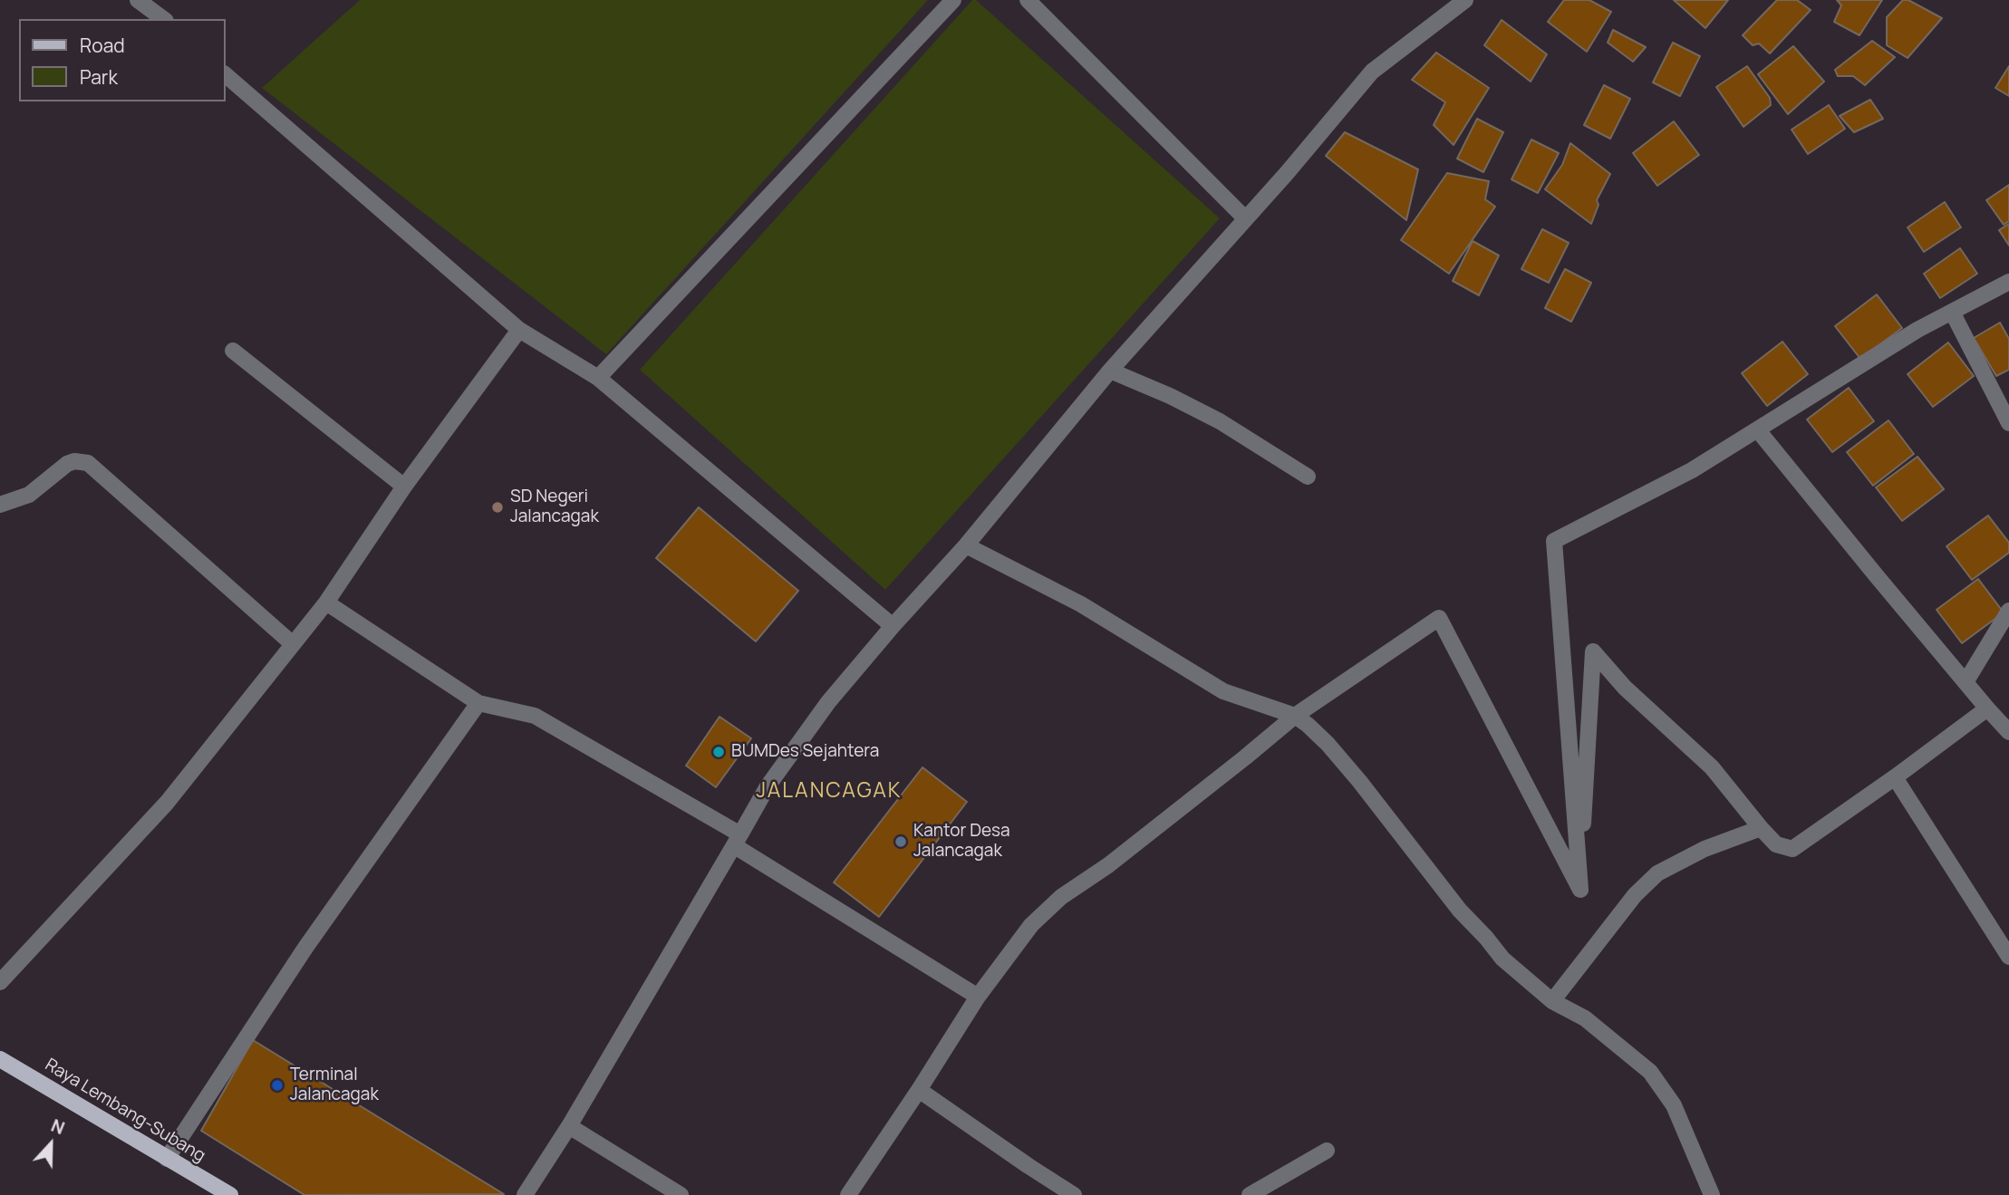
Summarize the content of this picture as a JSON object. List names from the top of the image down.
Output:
{
  "streets": {
    "main road": ["Raya Lembang-Subang"]
  },
  "districts": ["JALANCAGAK"],
  "places": [
    "SD Negeri Jalancagak",
    "BUMDes Sejahtera",
    "Kantor Desa Jalancagak",
    "Terminal Jalancagak"
  ],
  "legend": ["Road", "Park"],
  "north": "top"
}
